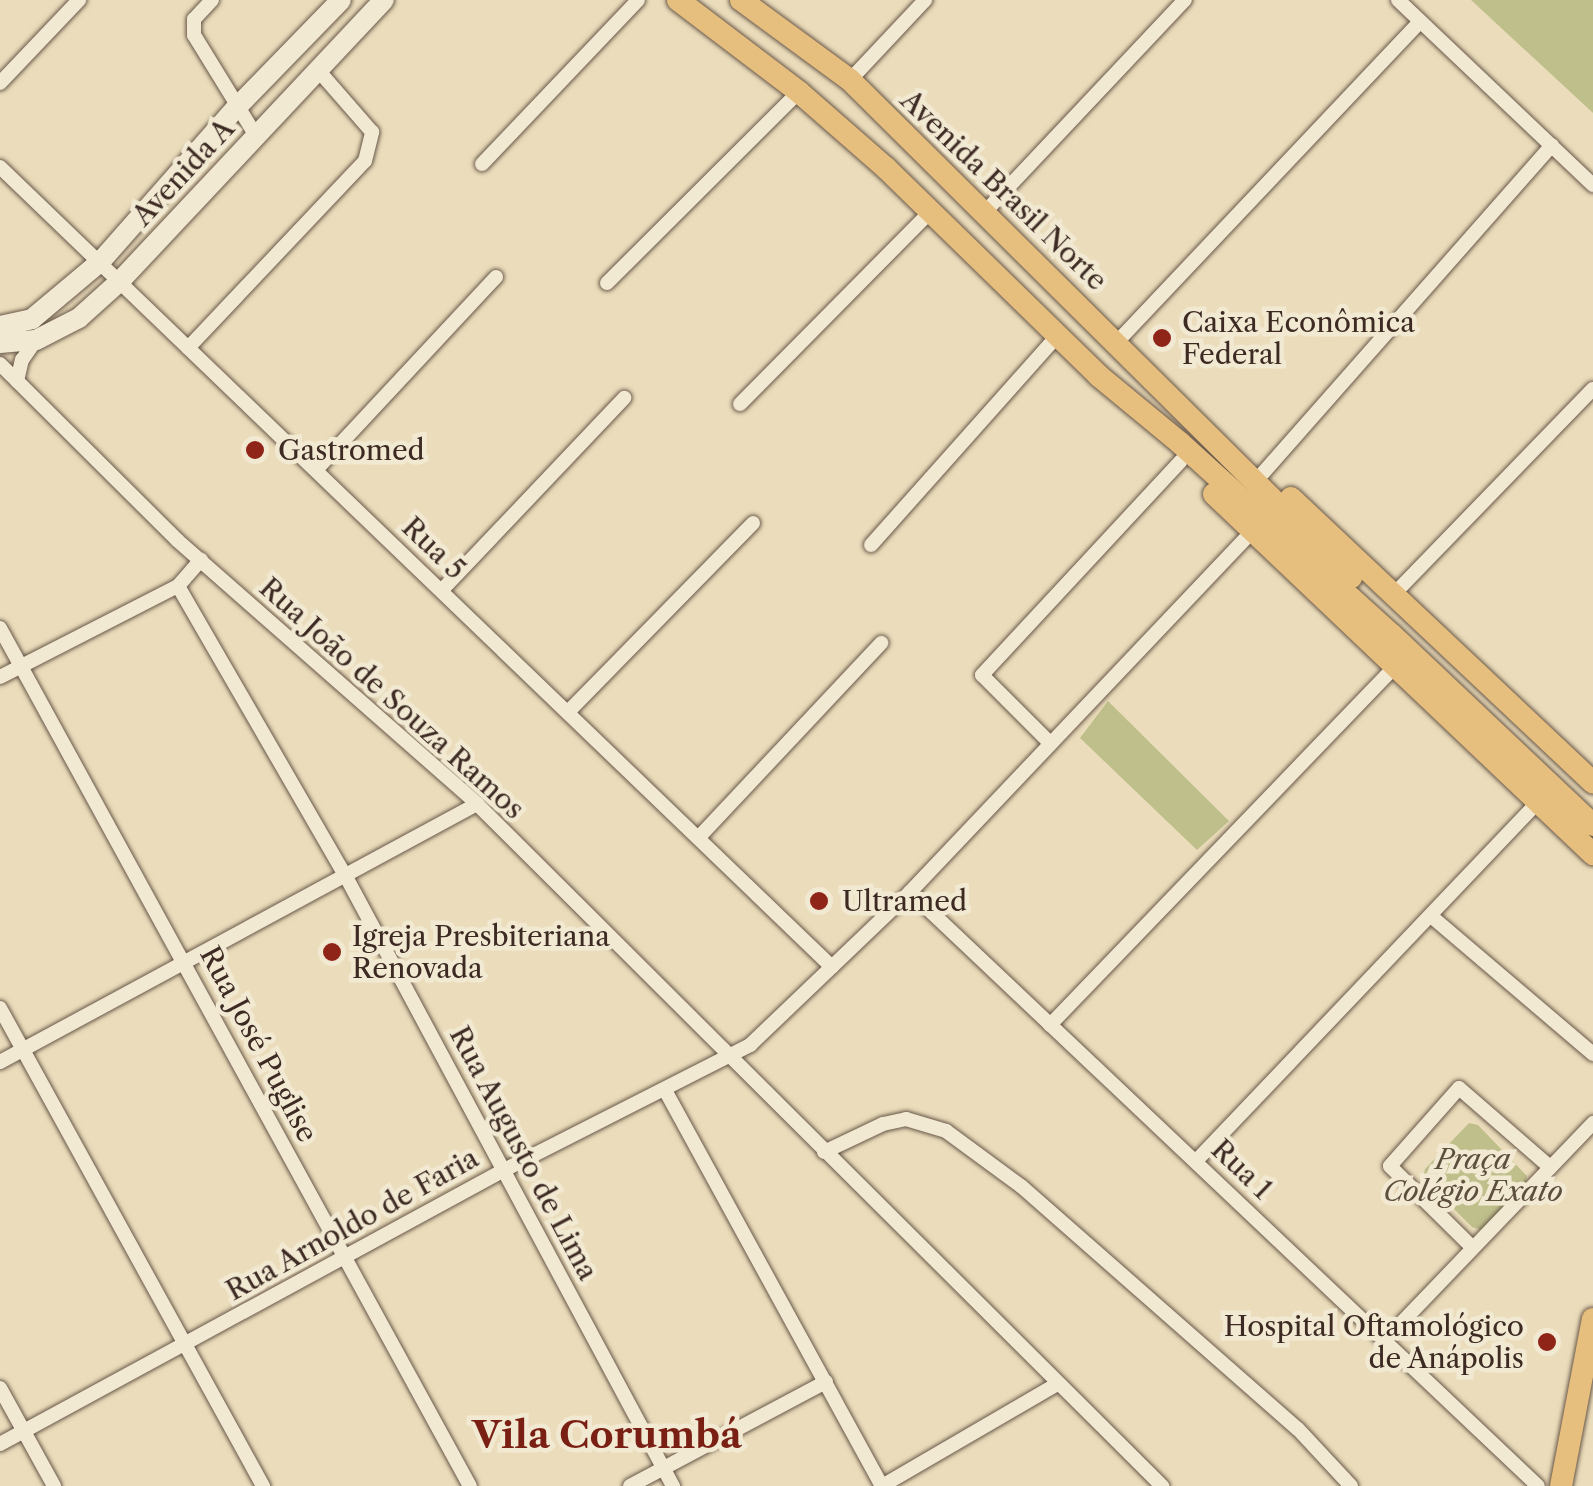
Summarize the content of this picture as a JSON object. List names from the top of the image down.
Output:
{
  "streets": {
    "main road": ["Avenida Brasil Norte"],
    "street": [
      "Avenida A",
      "Rua 5",
      "Rua João de Souza Ramos",
      "Rua José Puglise",
      "Rua Augusto de Lima",
      "Rua 1",
      "Rua Arnoldo de Faria"
    ]
  },
  "crossings": [
    ["Avenida A", "Rua 5"],
    ["Rua 5", "Rua Arnoldo de Faria"],
    ["Rua João de Souza Ramos", "Rua Arnoldo de Faria"],
    ["Rua José Puglise", "Rua Arnoldo de Faria"],
    ["Rua Augusto de Lima", "Rua Arnoldo de Faria"],
    ["Rua 1", "Rua Arnoldo de Faria"]
  ],
  "districts": ["Vila Corumbá"],
  "parks": ["Praça Colégio Exato"],
  "places": [
    "Caixa Econômica Federal",
    "Gastromed",
    "Ultramed",
    "Igreja Presbiteriana Renovada",
    "Hospital Oftamológico de Anápolis"
  ]
}
